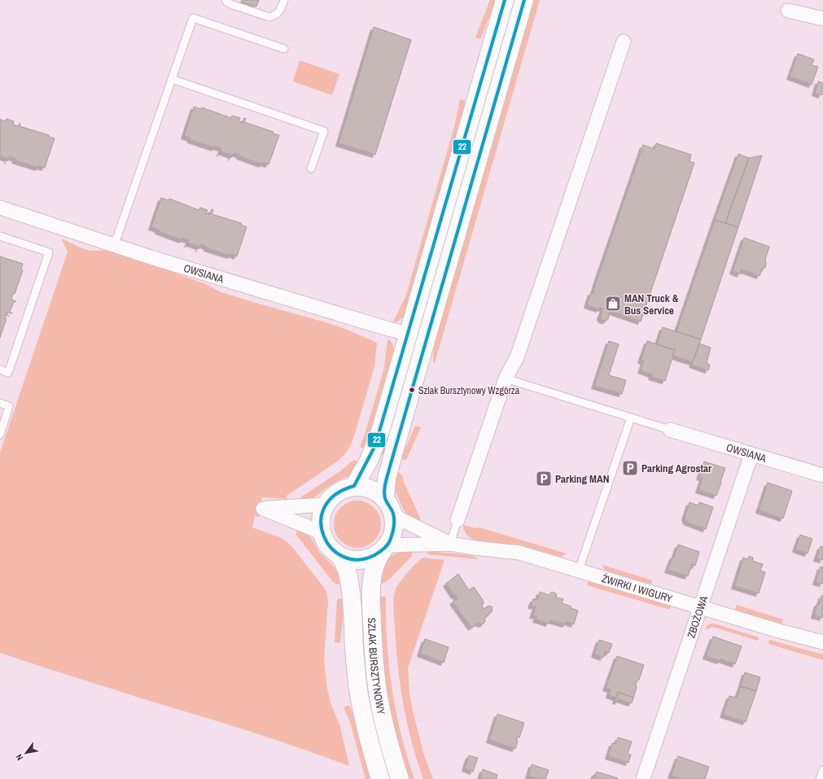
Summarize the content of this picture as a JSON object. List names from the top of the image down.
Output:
{
  "streets": {
    "main road": ["SZLAK BURSZTYNOWY"],
    "street": ["OWSIANA", "ŻWIRKI I WIGURY", "ZBOŻOWA"]
  },
  "crossings": [
    ["OWSIANA", "ZBOŻOWA"],
    ["ŻWIRKI I WIGURY", "ZBOŻOWA"],
    ["ŻWIRKI I WIGURY", "SZLAK BURSZTYNOWY"]
  ],
  "places": {
    "shop": ["MAN Truck & Bus Service"],
    "other": ["Szlak Bursztynowy Wzgórza"],
    "parking": ["Parking Agrostar", "Parking MAN"]
  },
  "lines": ["transit line 22"],
  "north": "bottom left"
}
